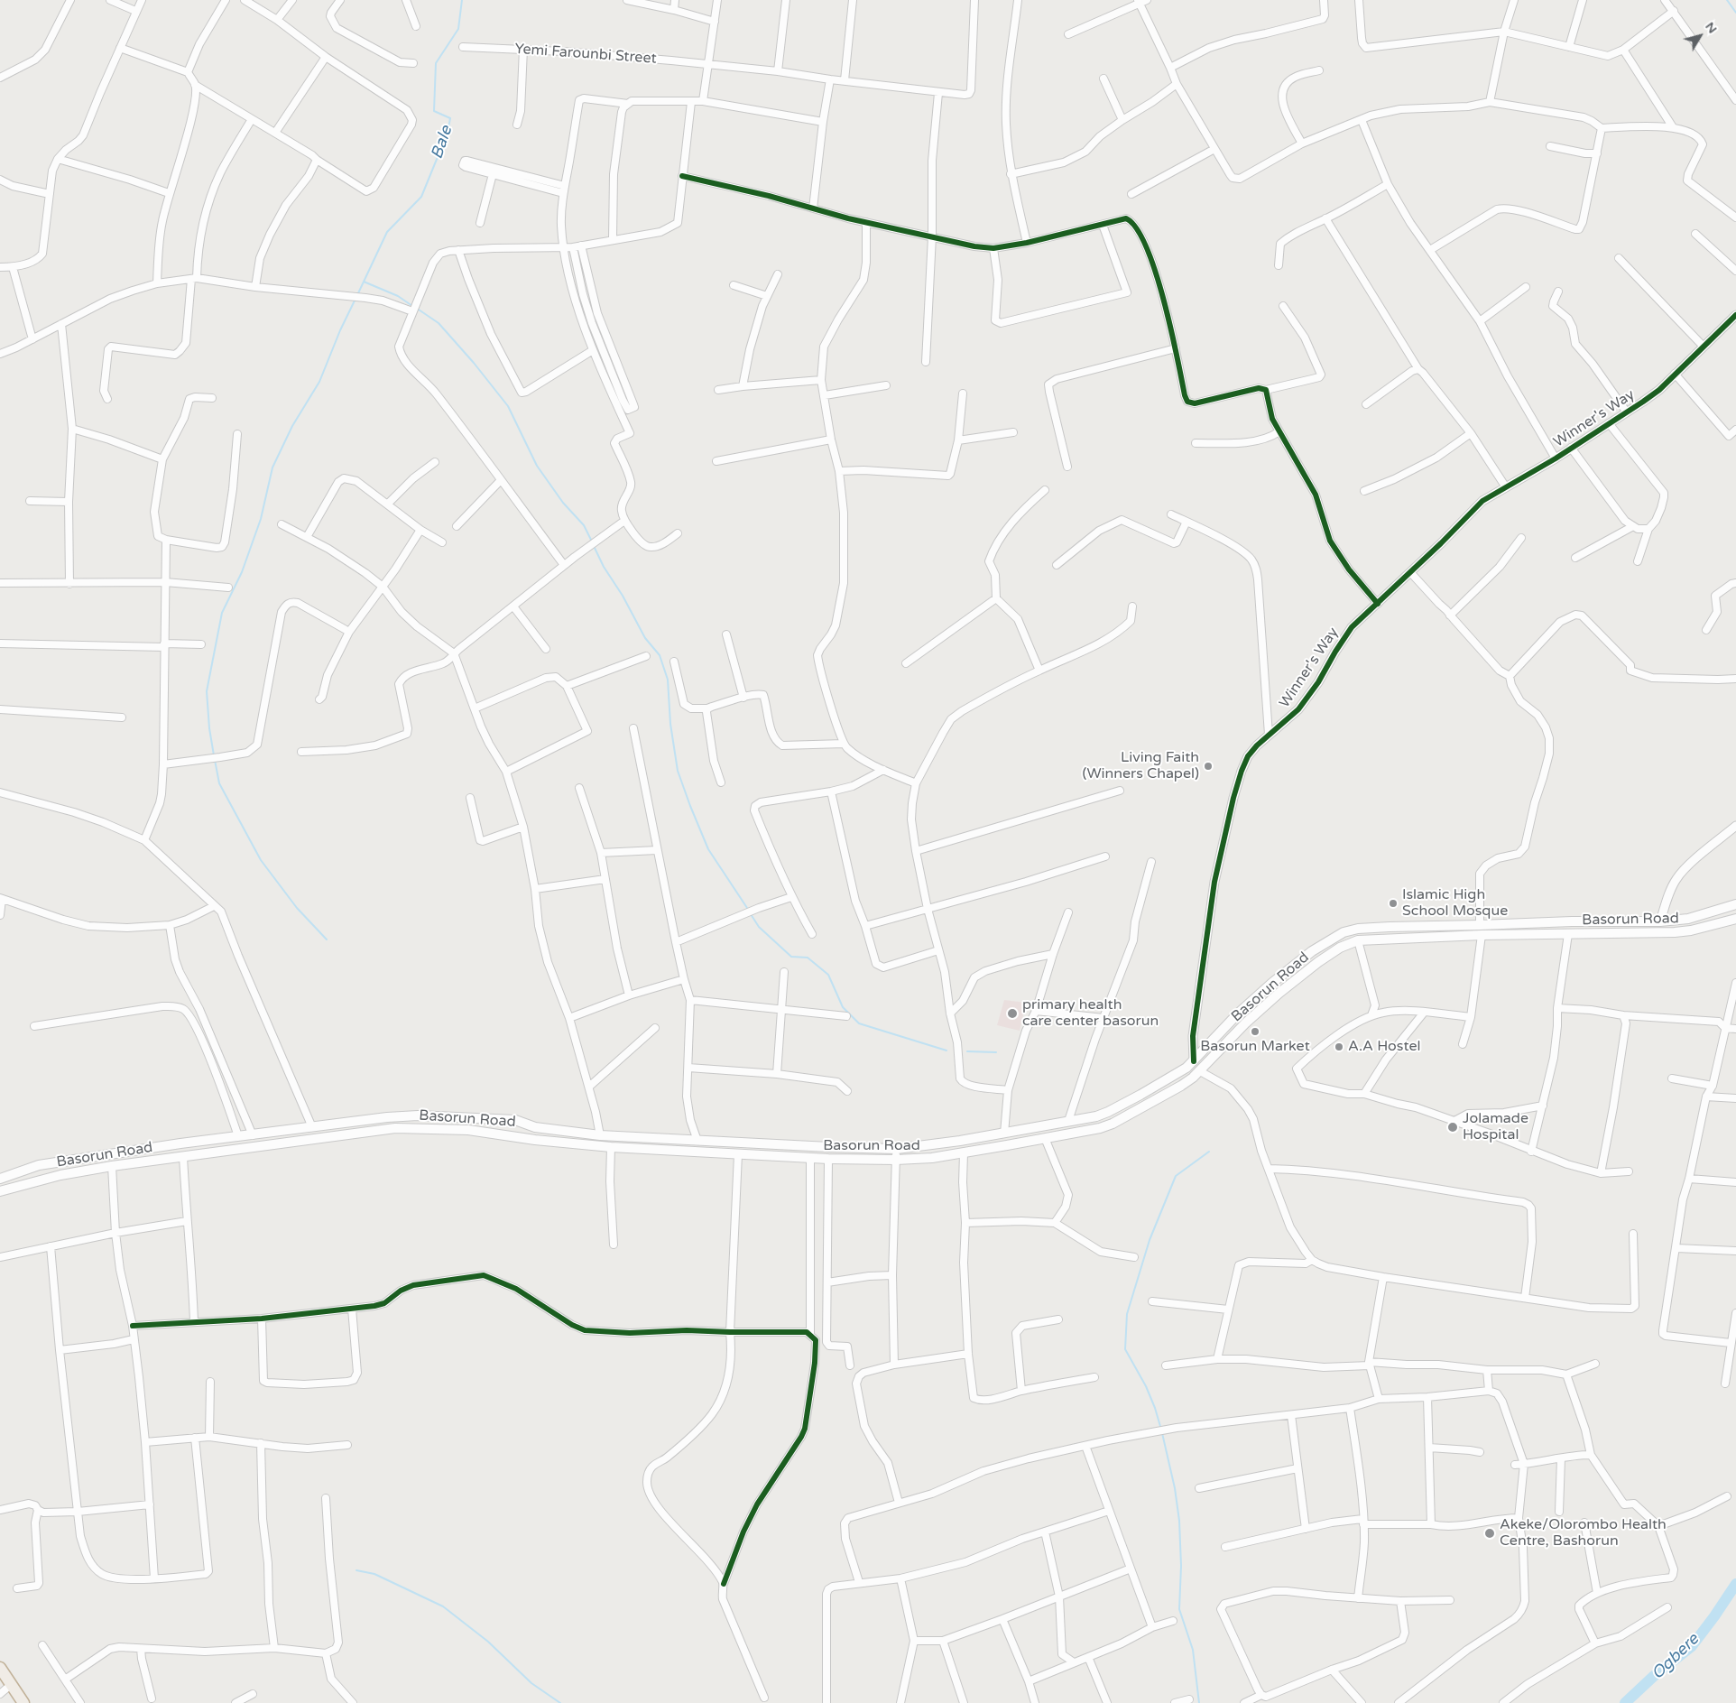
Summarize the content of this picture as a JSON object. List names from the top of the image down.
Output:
{
  "streets": {
    "main road": ["Basorun Road"],
    "street": ["Yemi Farounbi Street", "Winner's Way"]
  },
  "crossings": [
    ["Winner's Way", "Basorun Road"]
  ],
  "water": ["Bale", "Ogbere"],
  "places": [
    "Living Faith (Winners Chapel)",
    "Islamic High School Mosque",
    "primary health care center basorun",
    "Basorun Market",
    "A.A Hostel",
    "Jolamade Hospital",
    "Akeke/Olorombo Health Centre, Bashorun"
  ],
  "north": "top right"
}
